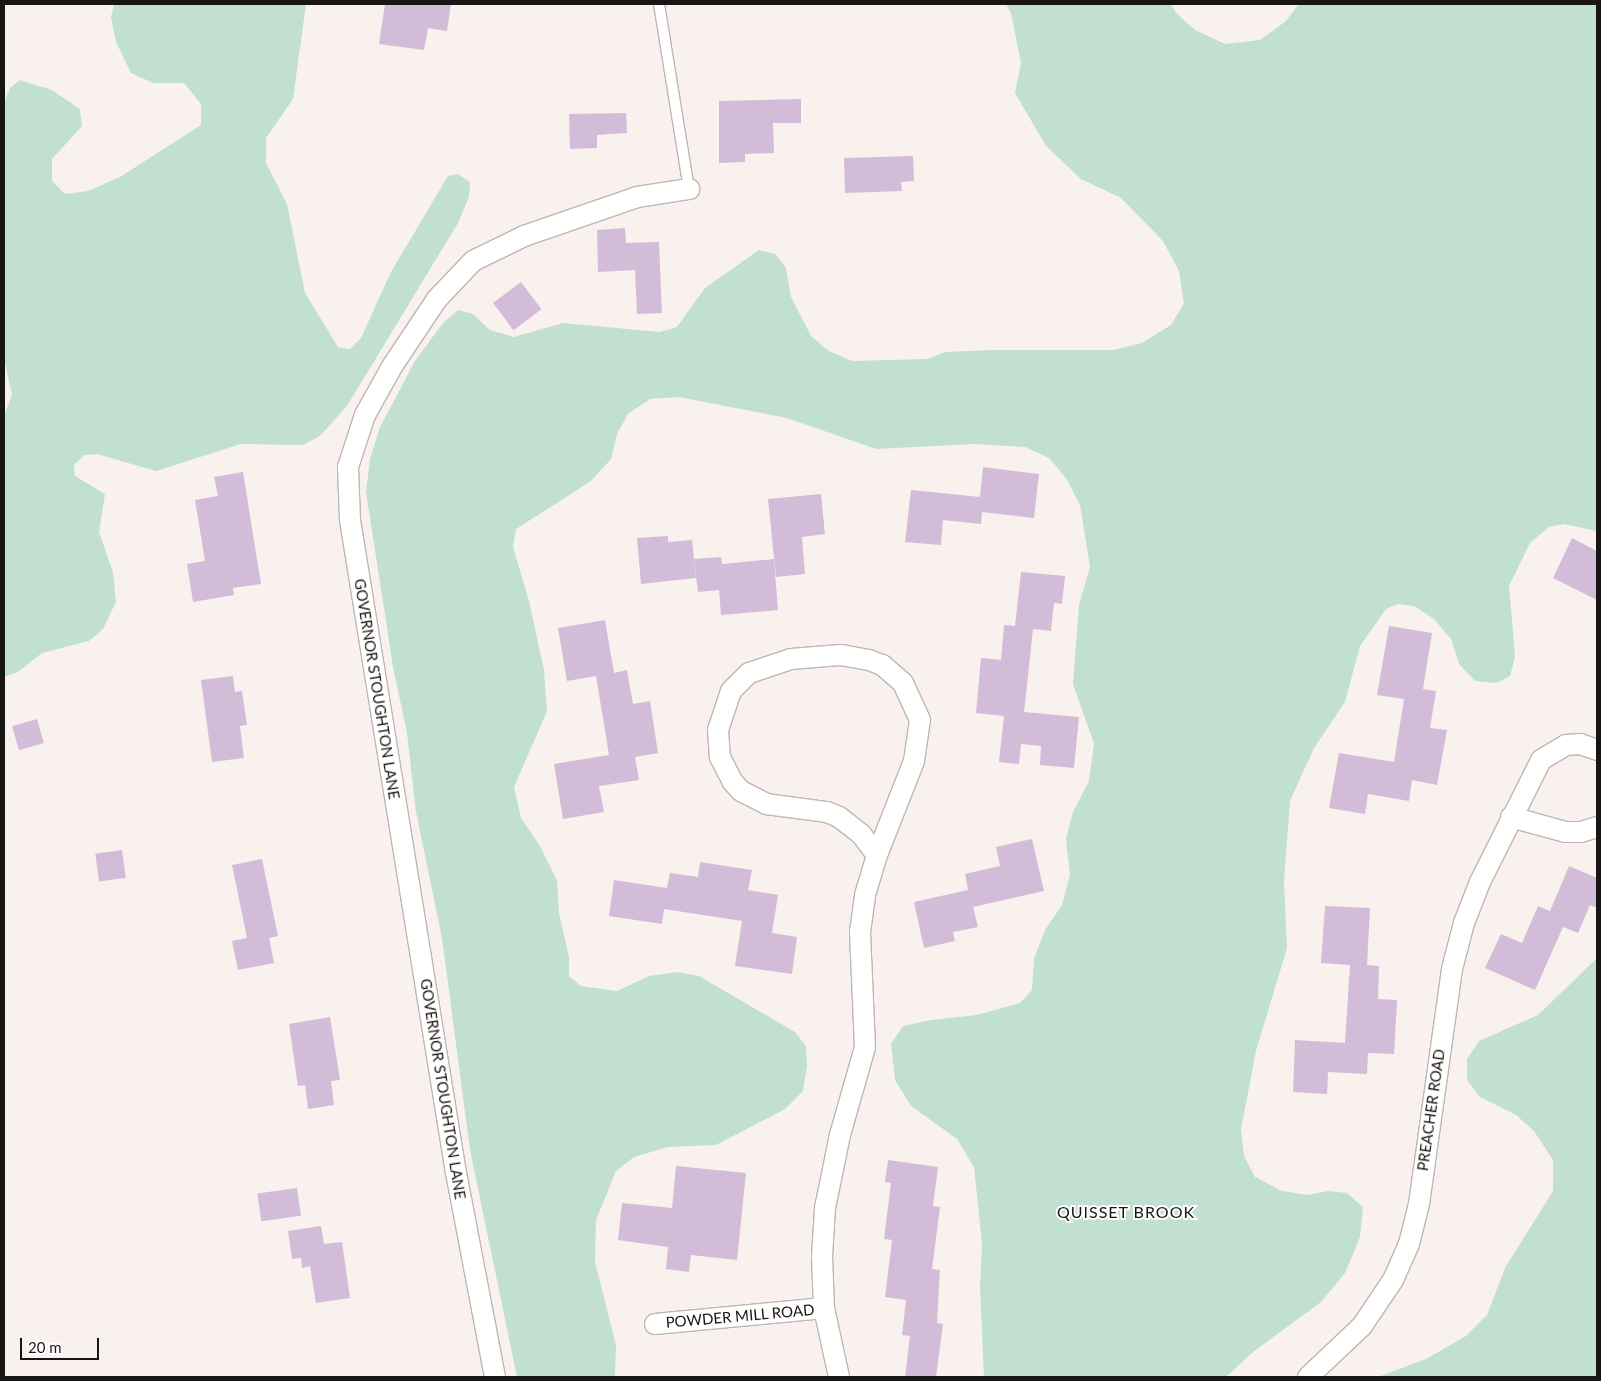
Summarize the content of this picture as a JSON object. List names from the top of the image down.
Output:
{
  "streets": {
    "street": ["GOVERNOR STOUGHTON LANE", "PREACHER ROAD", "POWDER MILL ROAD"]
  },
  "districts": ["QUISSET BROOK"],
  "scale_bar": "20 m"
}
